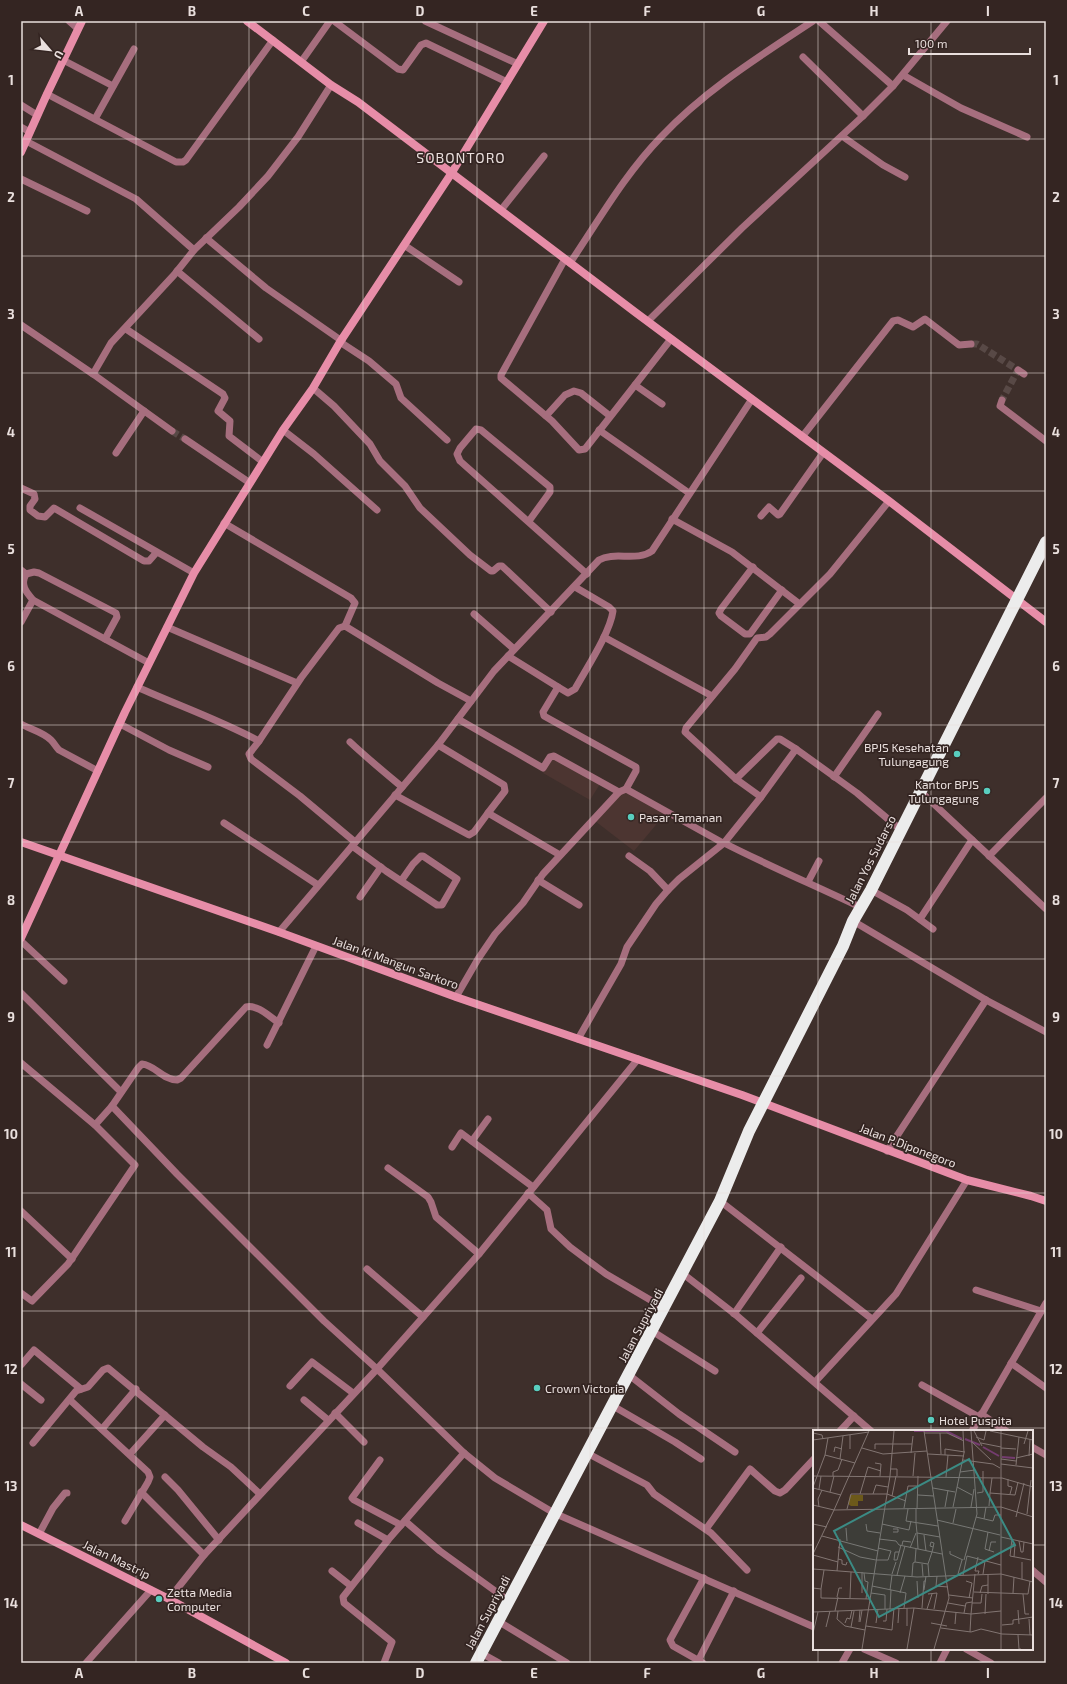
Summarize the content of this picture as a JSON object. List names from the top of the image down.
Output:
{
  "streets": {
    "highway": ["Jalan Yos Sudarso", "Jalan Supriyadi"],
    "street": ["Jalan Ki Mangun Sarkoro", "Jalan P.Diponegoro", "Jalan Mastrip"]
  },
  "crossings": [
    ["Jalan Yos Sudarso", "Jalan Ki Mangun Sarkoro"],
    ["Jalan Yos Sudarso", "Jalan P.Diponegoro"],
    ["Jalan Yos Sudarso", "Jalan Supriyadi"],
    ["Jalan Ki Mangun Sarkoro", "Jalan P.Diponegoro"],
    ["Jalan Ki Mangun Sarkoro", "Jalan Supriyadi"],
    ["Jalan P.Diponegoro", "Jalan Supriyadi"]
  ],
  "districts": ["SOBONTORO"],
  "places": [
    "BPJS Kesehatan Tulungagung",
    "Kantor BPJS Tulungagung",
    "Pasar Tamanan",
    "Crown Victoria",
    "Hotel Puspita",
    "Zetta Media Computer"
  ],
  "scale_bar": "100 m",
  "north": "bottom right",
  "grid": {
    "columns": [
      "A",
      "B",
      "C",
      "D",
      "E",
      "F",
      "G",
      "H",
      "I"
    ],
    "rows": [
      "1",
      "2",
      "3",
      "4",
      "5",
      "6",
      "7",
      "8",
      "9",
      "10",
      "11",
      "12",
      "13",
      "14"
    ]
  }
}
